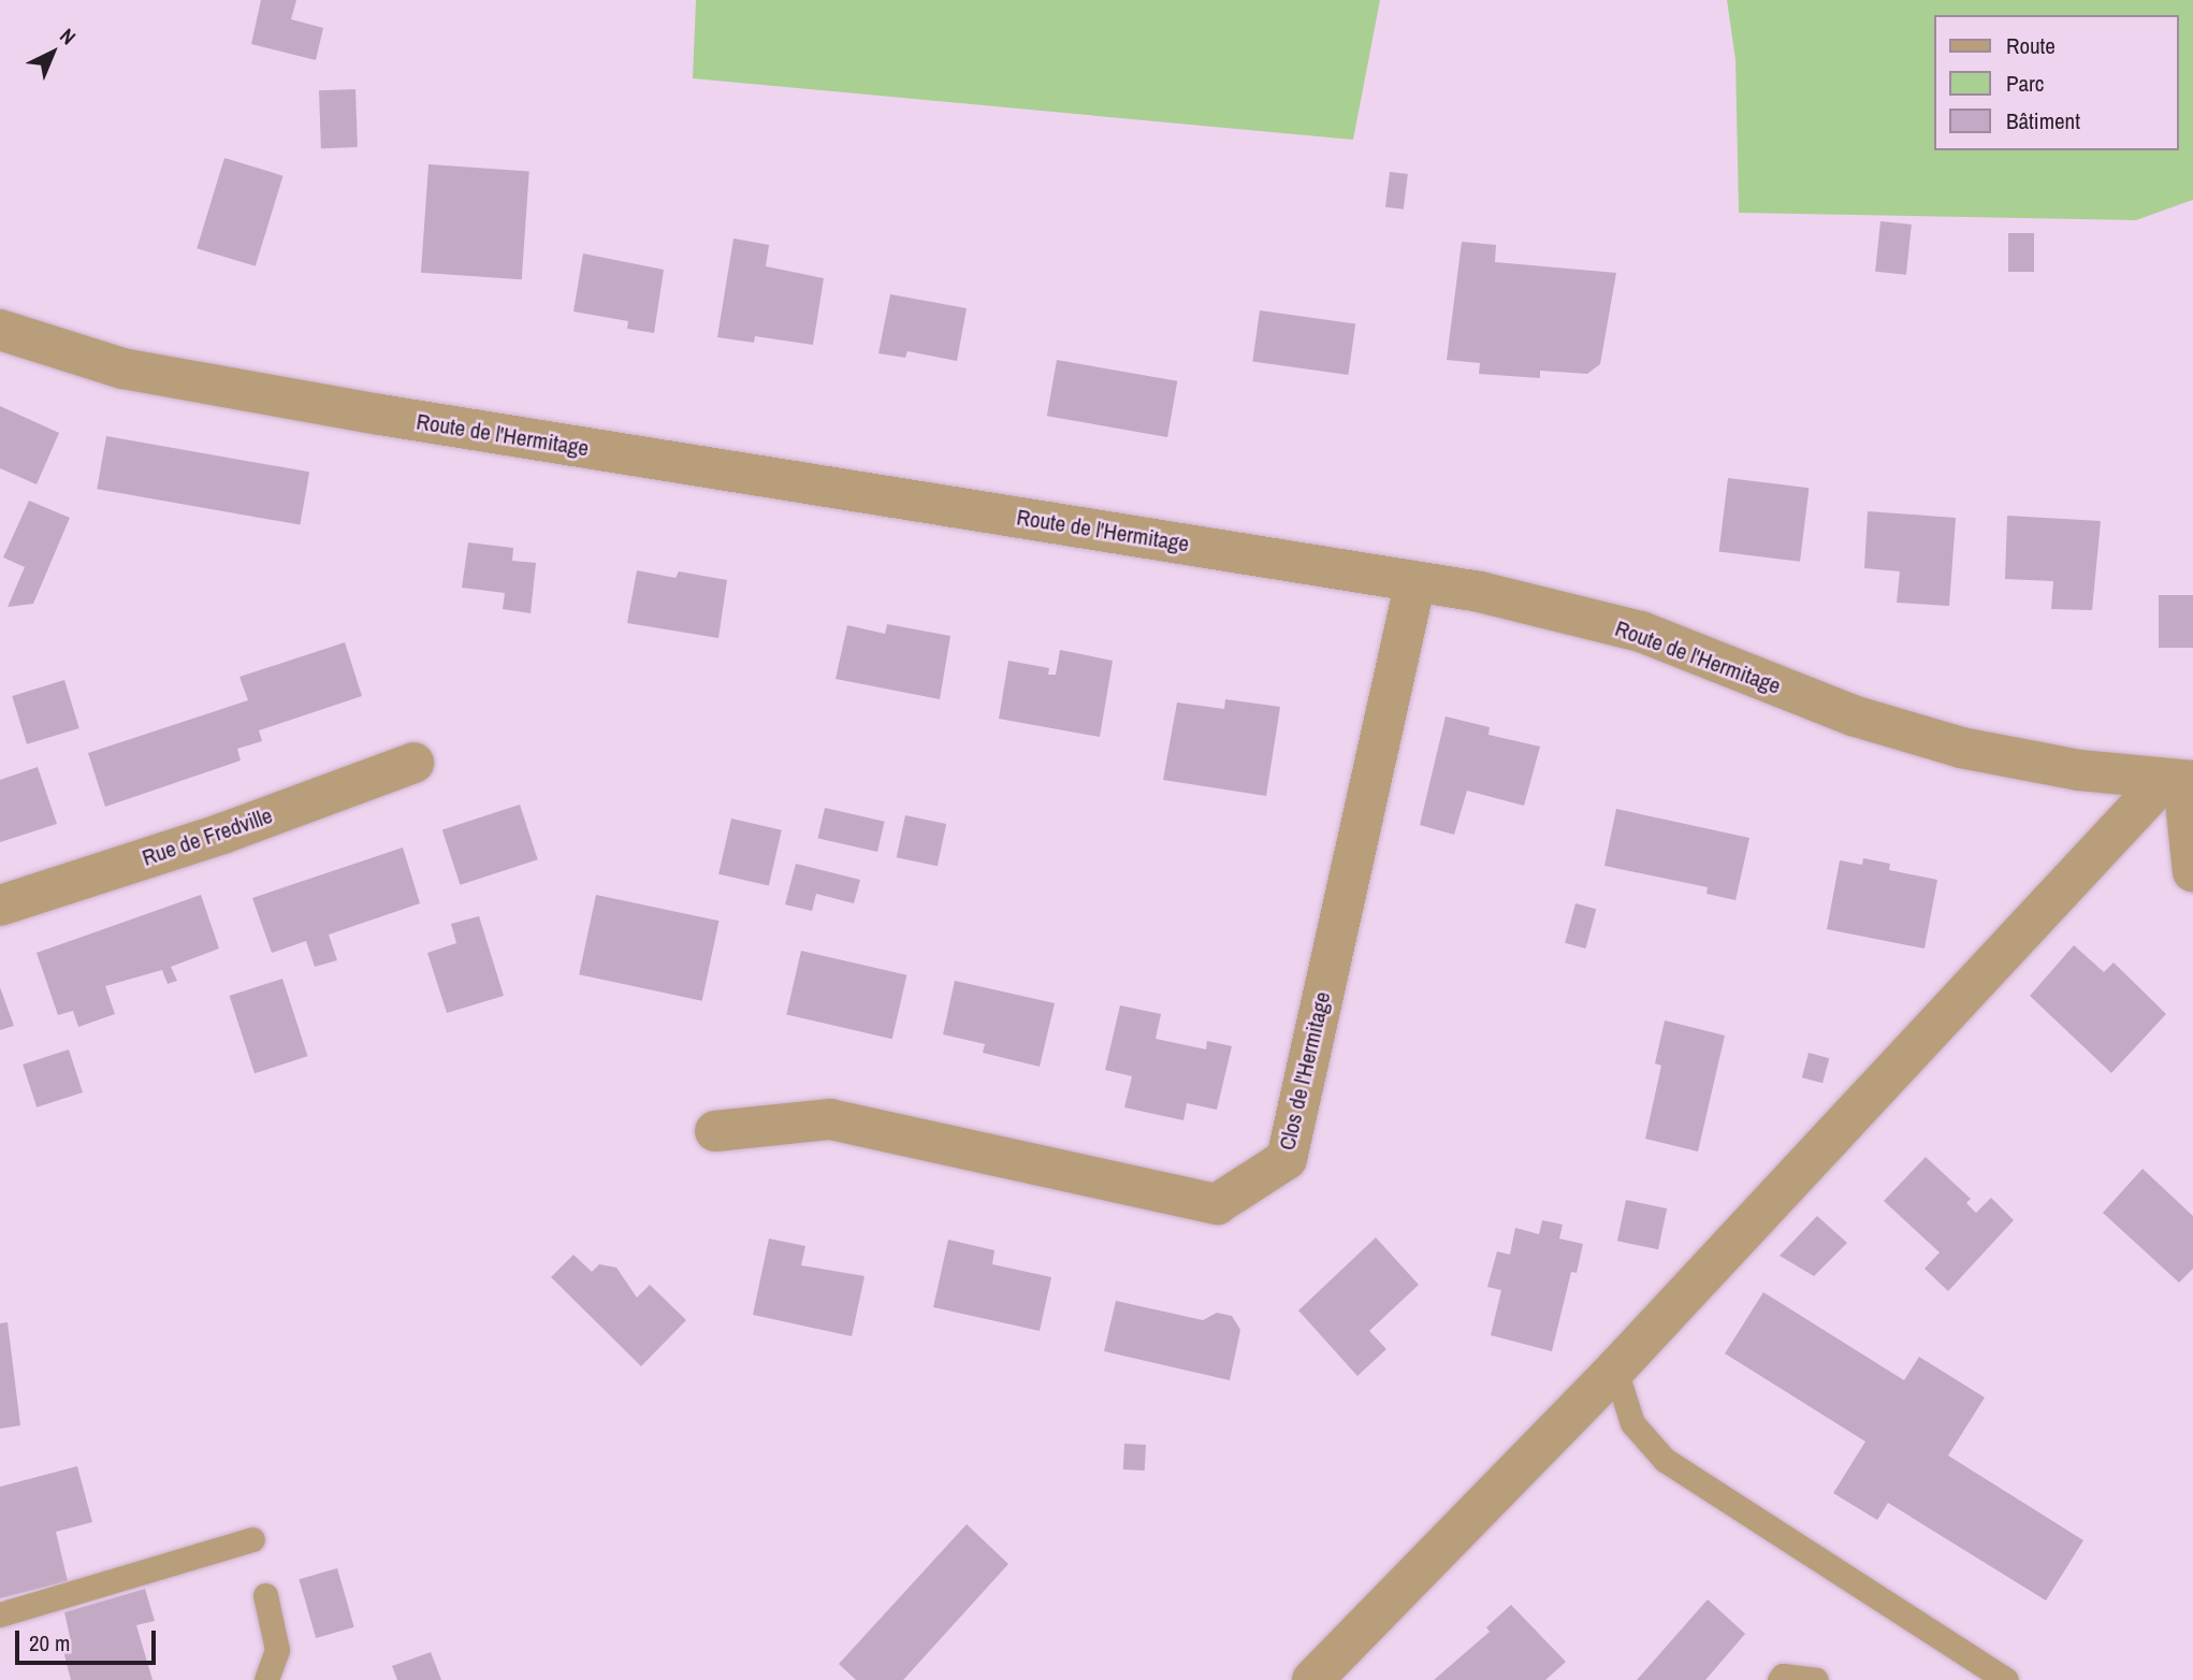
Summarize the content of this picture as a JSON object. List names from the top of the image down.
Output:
{
  "streets": {
    "street": ["Route de l'Hermitage", "Rue de Fredville", "Clos de l'Hermitage"]
  },
  "crossings": [
    ["Route de l'Hermitage", "Clos de l'Hermitage"]
  ],
  "legend": ["Route", "Parc", "Bâtiment"],
  "scale_bar": "20 m",
  "north": "top right"
}
